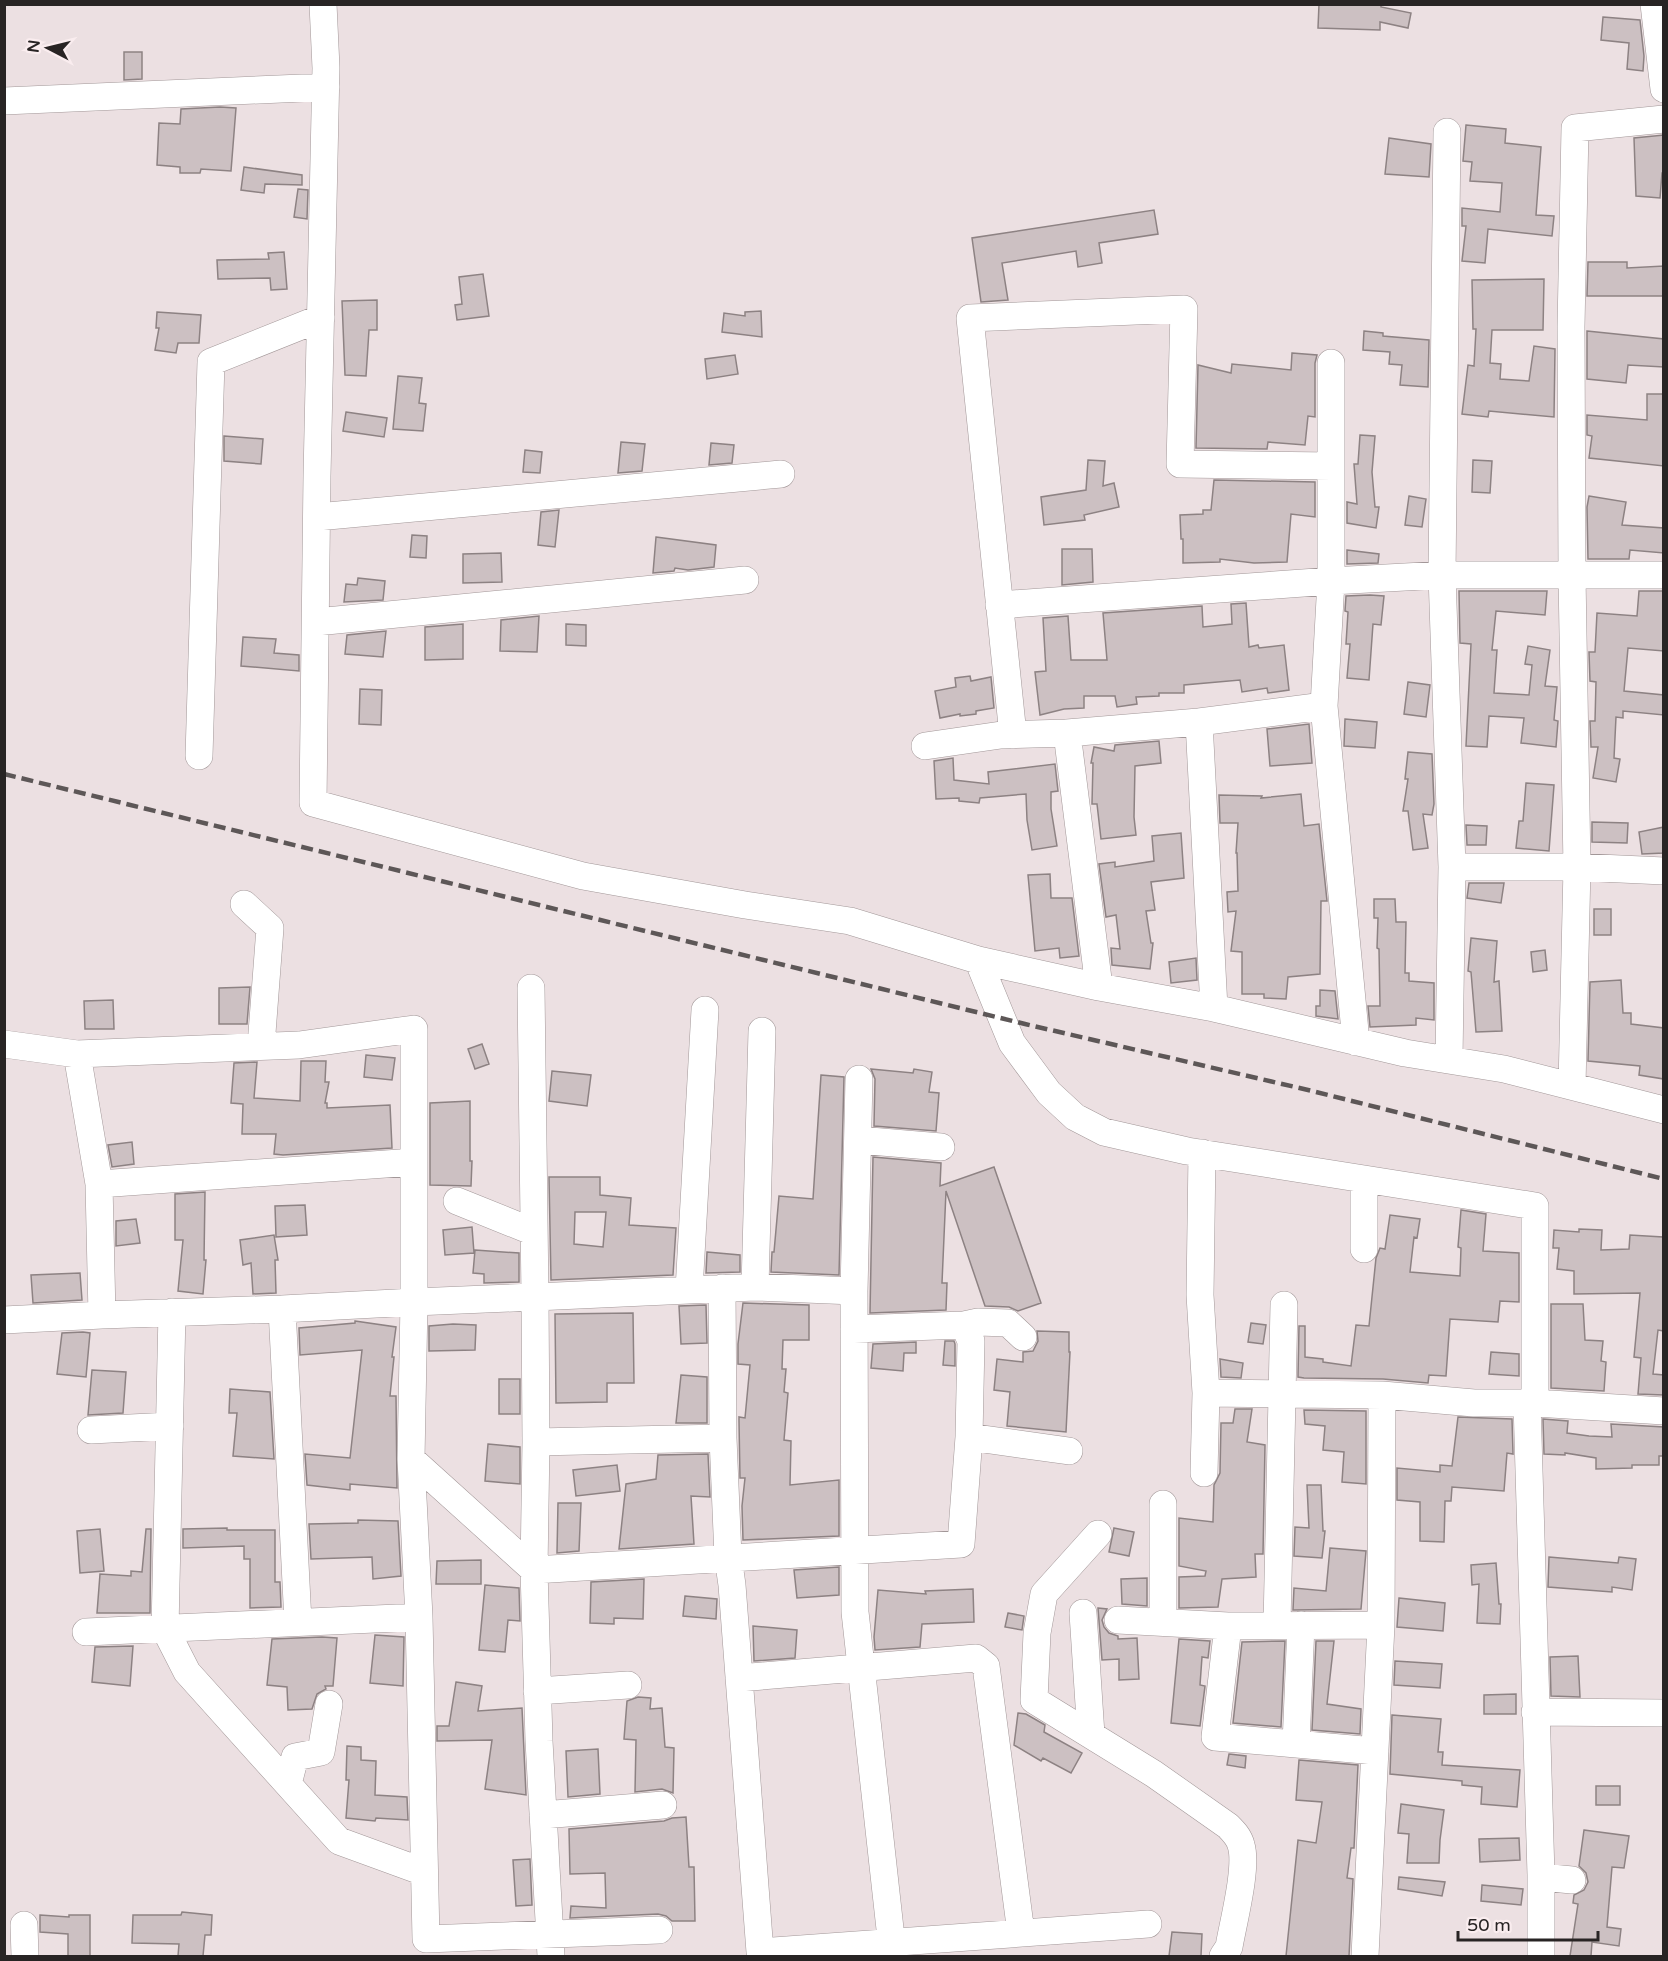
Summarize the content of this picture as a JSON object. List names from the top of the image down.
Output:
{
  "scale_bar": "50 m",
  "north": "left"
}
